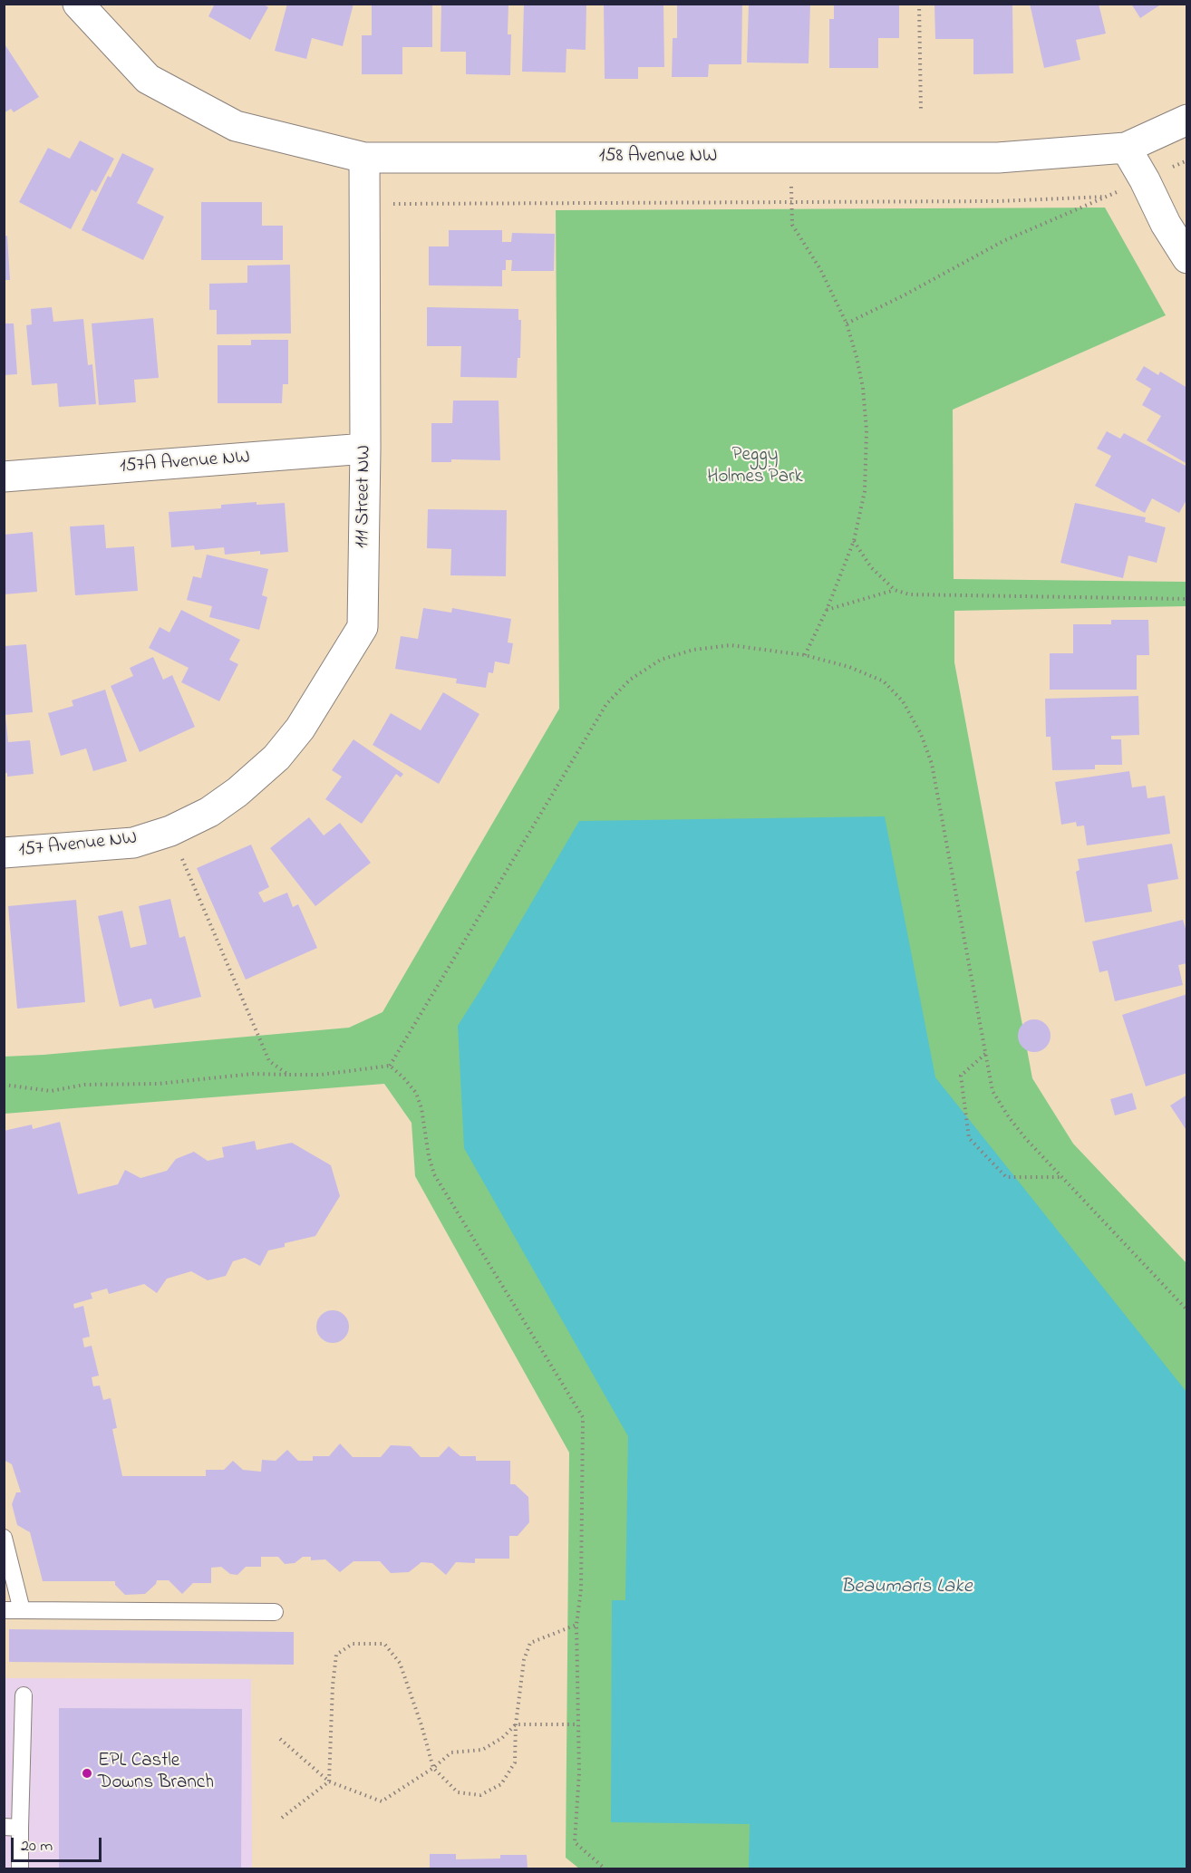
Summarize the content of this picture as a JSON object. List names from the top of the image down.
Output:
{
  "streets": {
    "street": [
      "158 Avenue NW",
      "157A Avenue NW",
      "111 Street NW",
      "157 Avenue NW"
    ]
  },
  "crossings": [
    ["158 Avenue NW", "111 Street NW"],
    ["157A Avenue NW", "111 Street NW"],
    ["111 Street NW", "157 Avenue NW"]
  ],
  "water": ["Beaumaris Lake"],
  "parks": ["Peggy Holmes Park"],
  "places": ["EPL Castle Downs Branch"],
  "scale_bar": "20 m"
}
